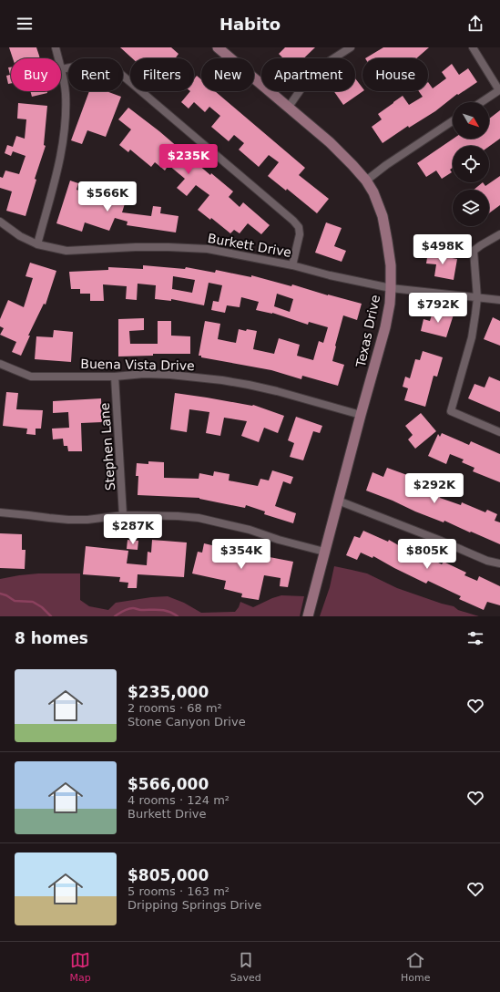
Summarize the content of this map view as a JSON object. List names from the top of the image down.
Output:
{
  "streets": {
    "street": [
      "Burkett Drive",
      "Texas Drive",
      "Buena Vista Drive",
      "Stephen Lane"
    ]
  },
  "crossings": [
    ["Burkett Drive", "Texas Drive"],
    ["Texas Drive", "Buena Vista Drive"],
    ["Buena Vista Drive", "Stephen Lane"]
  ],
  "north": "bottom right",
  "page": {
    "header": "Habito",
    "chip": [
      "Buy",
      "Rent",
      "Filters",
      "New",
      "Apartment",
      "House"
    ],
    "price": [
      "$235K",
      "$566K",
      "$498K",
      "$792K",
      "$292K",
      "$287K",
      "$354K",
      "$805K"
    ],
    "heading": "8 homes",
    "list": [
      {
        "name": "$235,000",
        "note": "2 rooms · 68 m² · Stone Canyon Drive"
      },
      {
        "name": "$566,000",
        "note": "4 rooms · 124 m² · Burkett Drive"
      },
      {
        "name": "$805,000",
        "note": "5 rooms · 163 m² · Dripping Springs Drive"
      }
    ],
    "tabs": ["Map", "Saved", "Home"]
  }
}
